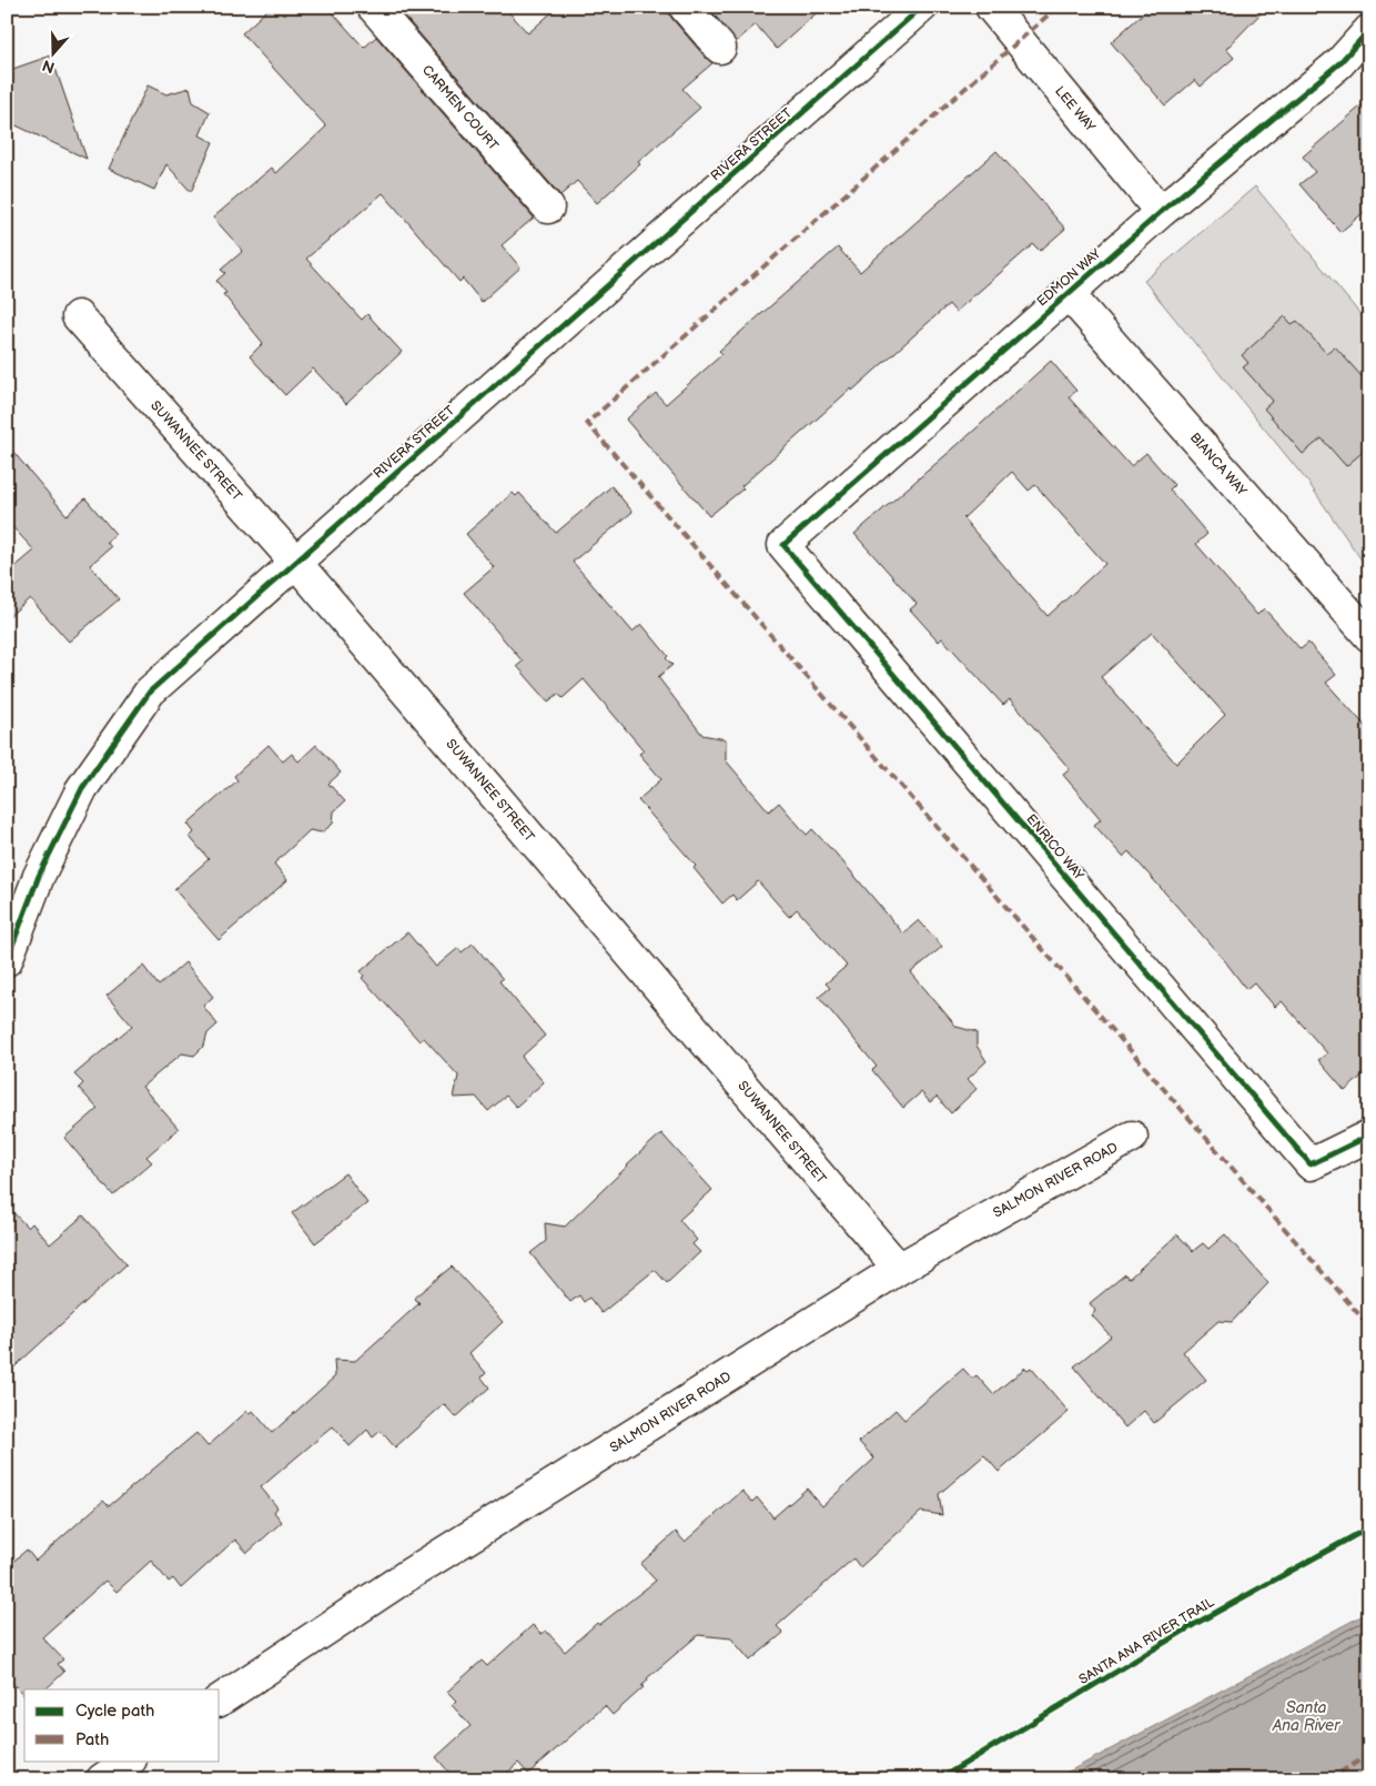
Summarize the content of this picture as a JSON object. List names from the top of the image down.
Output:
{
  "streets": {
    "street": [
      "CARMEN COURT",
      "LEE WAY",
      "RIVERA STREET",
      "EDMON WAY",
      "SUWANNEE STREET",
      "BIANCA WAY",
      "ENRICO WAY",
      "SALMON RIVER ROAD"
    ],
    "cycle path": ["SANTA ANA RIVER TRAIL"]
  },
  "crossings": [
    ["LEE WAY", "EDMON WAY"],
    ["RIVERA STREET", "SUWANNEE STREET"],
    ["EDMON WAY", "BIANCA WAY"],
    ["EDMON WAY", "ENRICO WAY"],
    ["SUWANNEE STREET", "SALMON RIVER ROAD"]
  ],
  "water": ["Santa Ana River"],
  "legend": ["Cycle path", "Path"],
  "north": "bottom"
}
